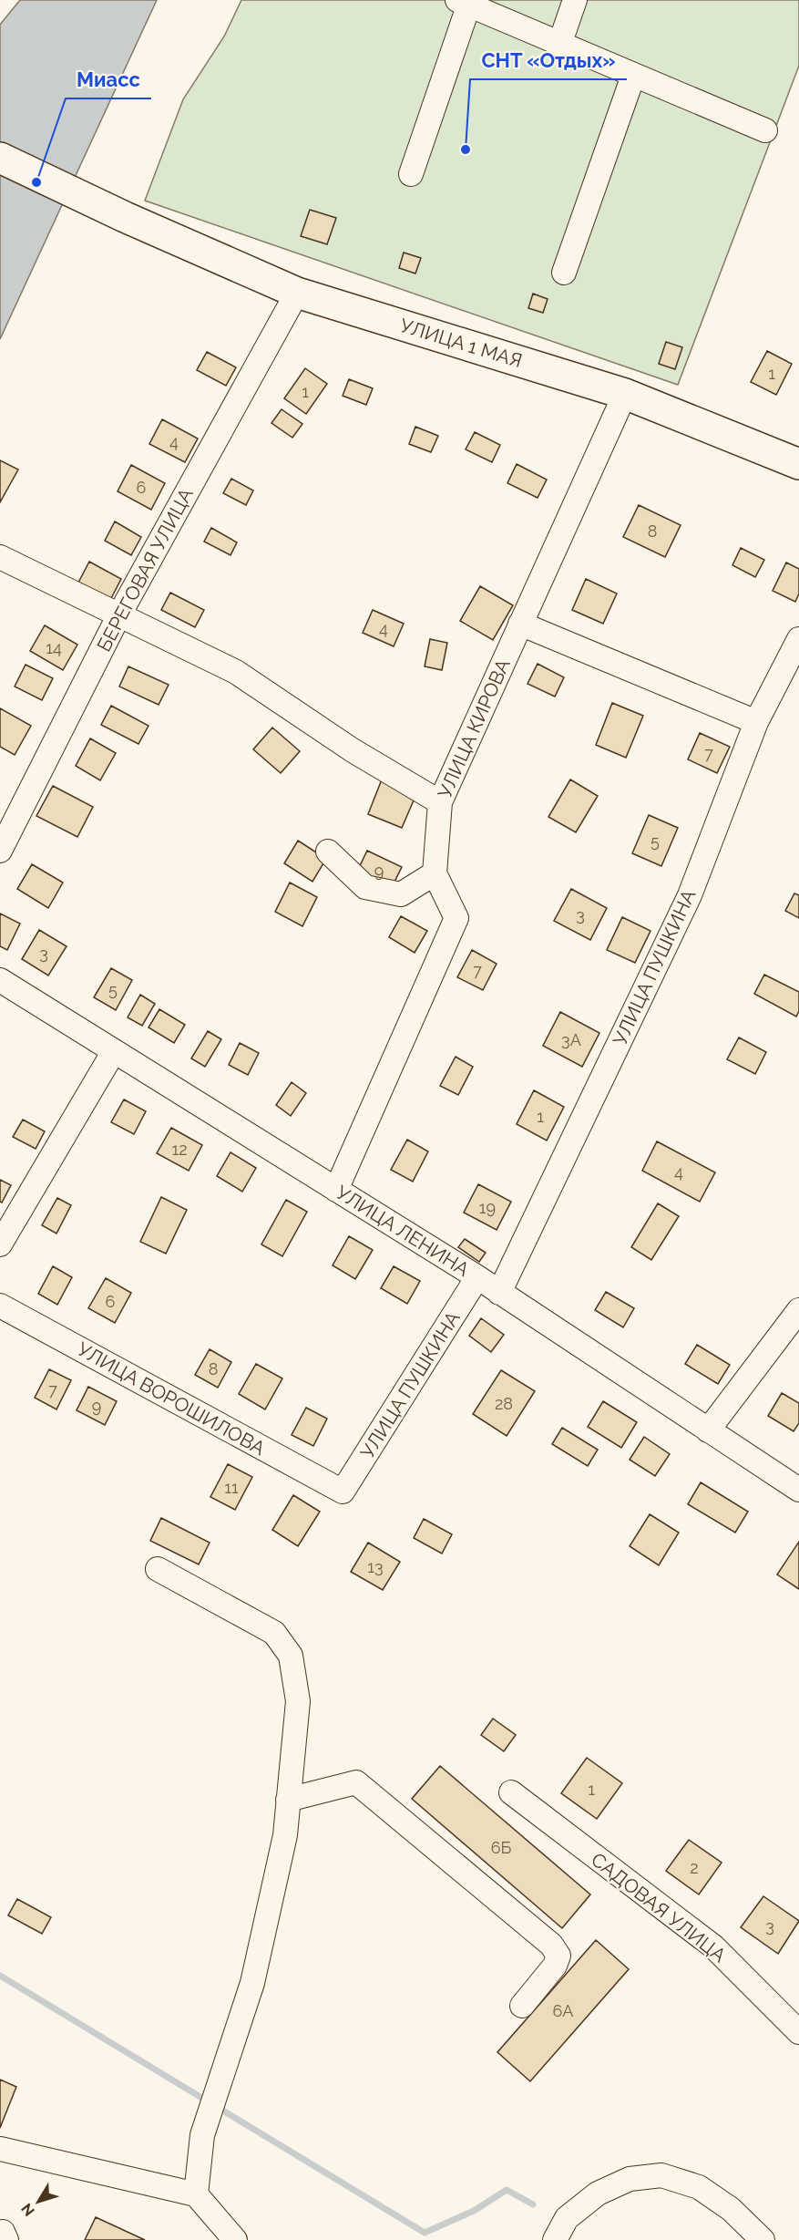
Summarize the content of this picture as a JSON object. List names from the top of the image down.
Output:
{
  "streets": {
    "main road": ["УЛИЦА 1 МАЯ"],
    "street": [
      "БЕРЕГОВАЯ УЛИЦА",
      "УЛИЦА КИРОВА",
      "УЛИЦА ПУШКИНА",
      "УЛИЦА ЛЕНИНА",
      "УЛИЦА ВОРОШИЛОВА",
      "САДОВАЯ УЛИЦА"
    ]
  },
  "crossings": [
    ["УЛИЦА 1 МАЯ", "БЕРЕГОВАЯ УЛИЦА"],
    ["УЛИЦА 1 МАЯ", "УЛИЦА КИРОВА"],
    ["УЛИЦА ПУШКИНА", "УЛИЦА ЛЕНИНА"],
    ["УЛИЦА ПУШКИНА", "УЛИЦА ВОРОШИЛОВА"]
  ],
  "places": ["СНТ «Отдых»", "Миасс"],
  "house_numbers": [
    "1",
    "1",
    "4",
    "6",
    "8",
    "4",
    "14",
    "7",
    "5",
    "9",
    "3",
    "3",
    "7",
    "5",
    "3А",
    "1",
    "12",
    "4",
    "19",
    "6",
    "8",
    "7",
    "28",
    "9",
    "11",
    "13",
    "1",
    "6Б",
    "2",
    "3",
    "6А"
  ],
  "north": "bottom left"
}
